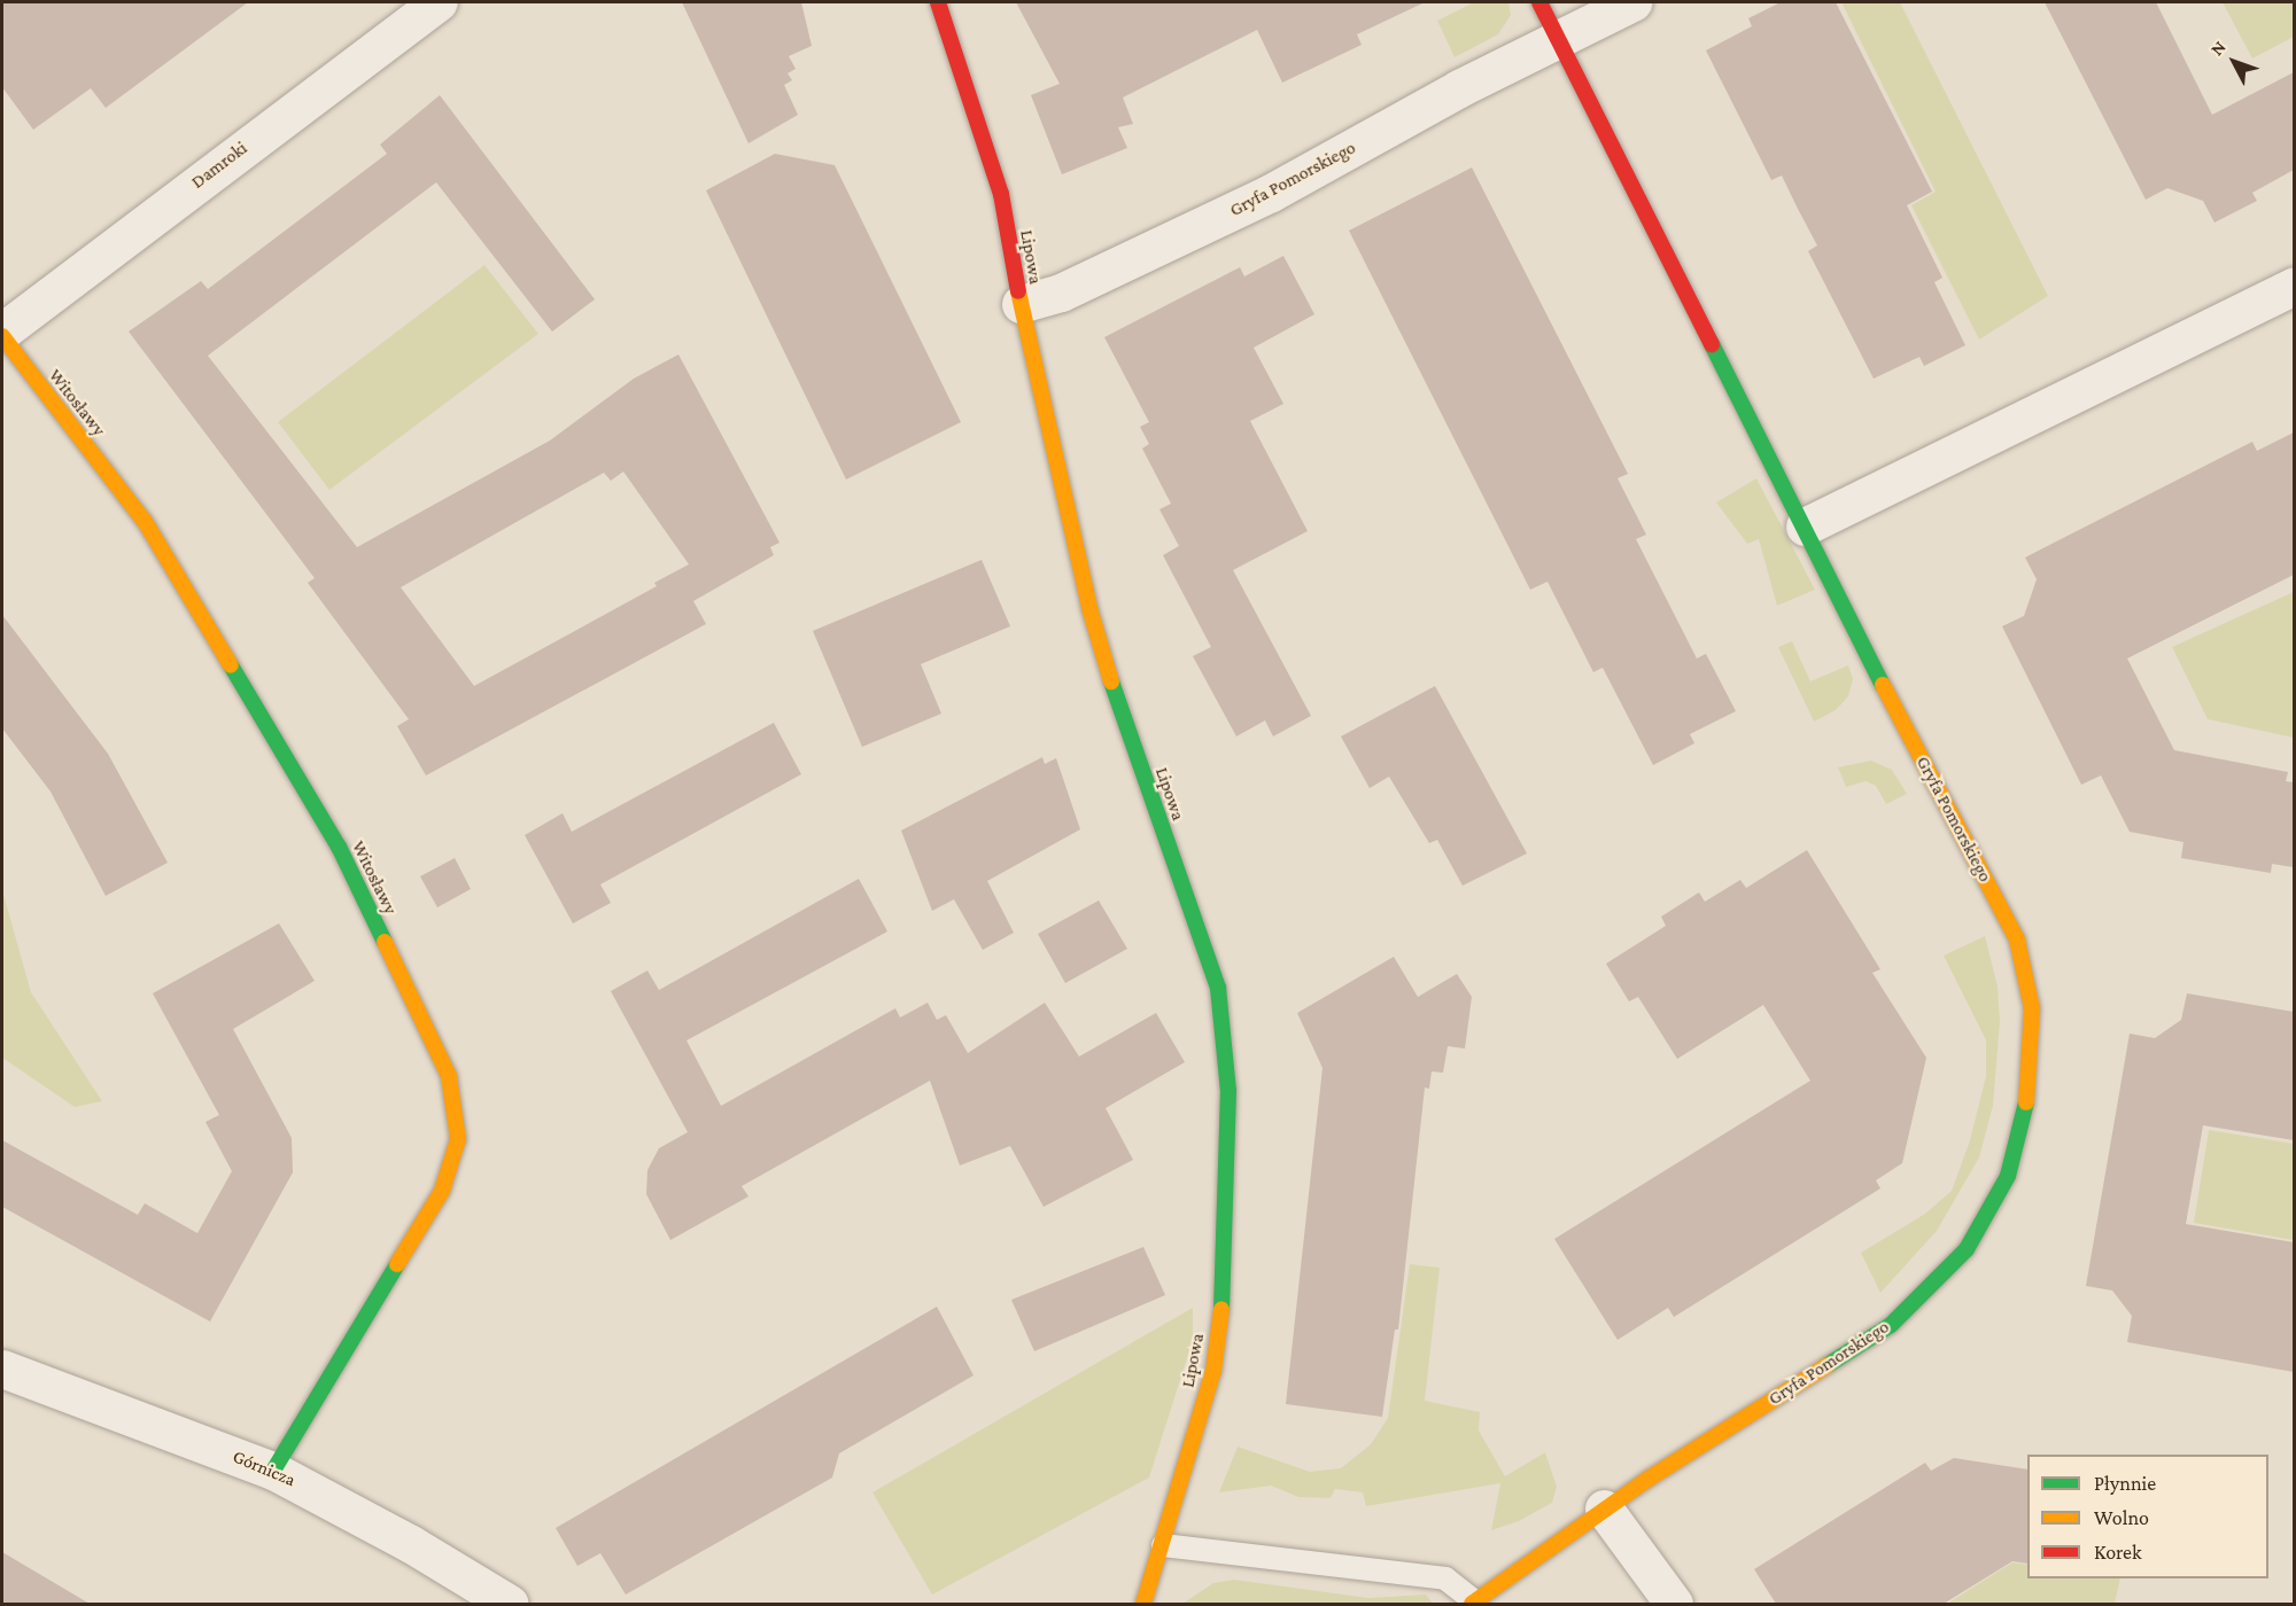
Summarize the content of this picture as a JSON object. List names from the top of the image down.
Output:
{
  "streets": {
    "street": [
      "Damroki",
      "Gryfa Pomorskiego",
      "Lipowa",
      "Witosławy",
      "Górnicza"
    ]
  },
  "crossings": [
    ["Damroki", "Witosławy"],
    ["Gryfa Pomorskiego", "Lipowa"],
    ["Witosławy", "Górnicza"]
  ],
  "legend": ["Płynnie", "Wolno", "Korek"],
  "north": "top left"
}
